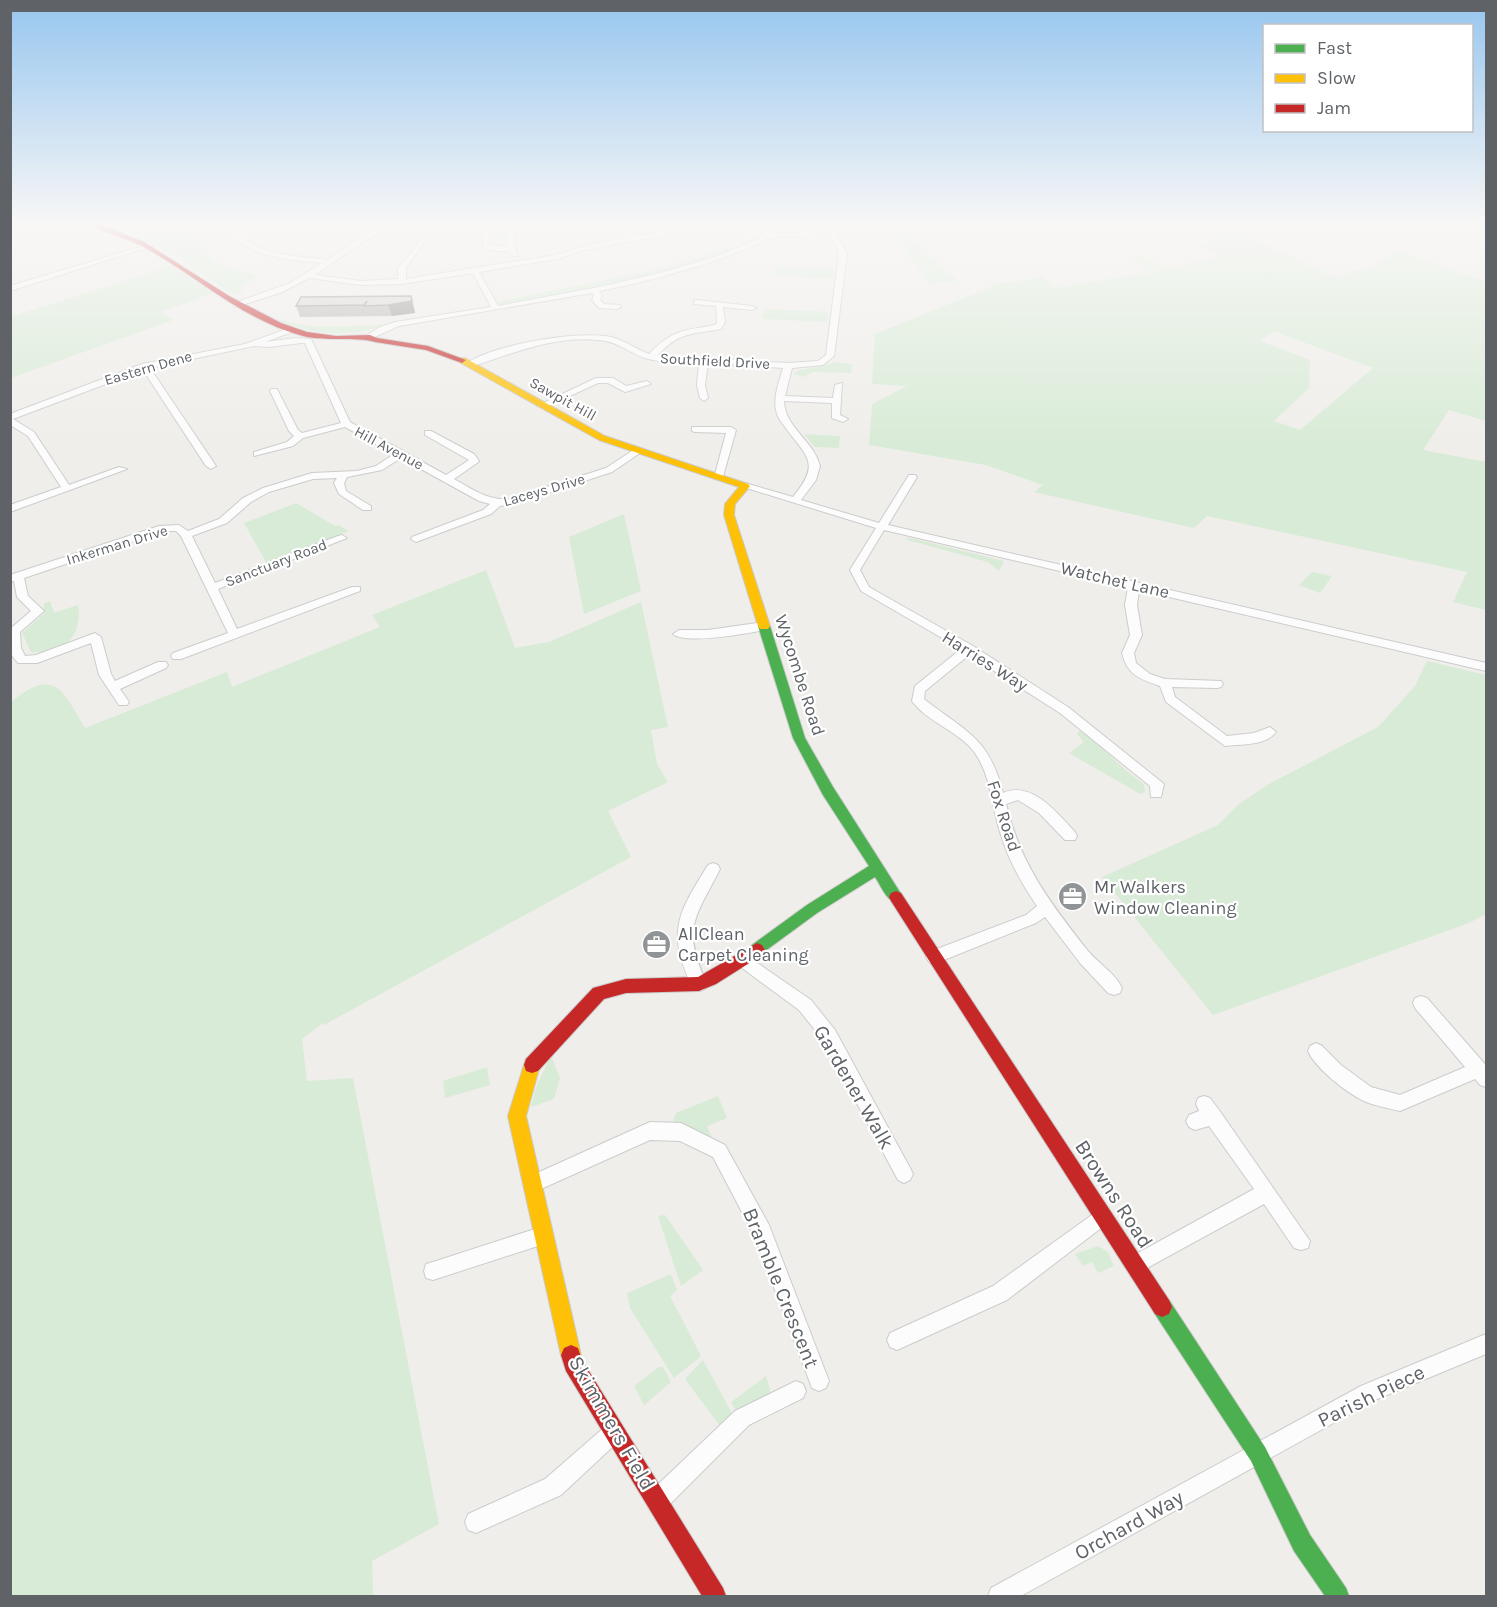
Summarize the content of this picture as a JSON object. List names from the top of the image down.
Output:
{
  "streets": {
    "street": [
      "Southfield Drive",
      "Eastern Dene",
      "Sawpit Hill",
      "Hill Avenue",
      "Laceys Drive",
      "Inkerman Drive",
      "Sanctuary Road",
      "Watchet Lane",
      "Harries Way",
      "Wycombe Road",
      "Fox Road",
      "Gardener Walk",
      "Browns Road",
      "Bramble Crescent",
      "Parish Piece",
      "Skimmers Field",
      "Orchard Way"
    ]
  },
  "crossings": [
    ["Southfield Drive", "Sawpit Hill"],
    ["Eastern Dene", "Sawpit Hill"],
    ["Eastern Dene", "Hill Avenue"],
    ["Sawpit Hill", "Laceys Drive"],
    ["Sawpit Hill", "Watchet Lane"],
    ["Sawpit Hill", "Wycombe Road"],
    ["Hill Avenue", "Laceys Drive"],
    ["Inkerman Drive", "Sanctuary Road"],
    ["Watchet Lane", "Harries Way"],
    ["Watchet Lane", "Wycombe Road"],
    ["Harries Way", "Fox Road"],
    ["Wycombe Road", "Browns Road"],
    ["Browns Road", "Parish Piece"],
    ["Browns Road", "Orchard Way"],
    ["Bramble Crescent", "Skimmers Field"],
    ["Parish Piece", "Orchard Way"]
  ],
  "places": {
    "office": ["Mr Walkers Window Cleaning", "AllClean Carpet Cleaning"]
  },
  "legend": ["Fast", "Slow", "Jam"]
}
